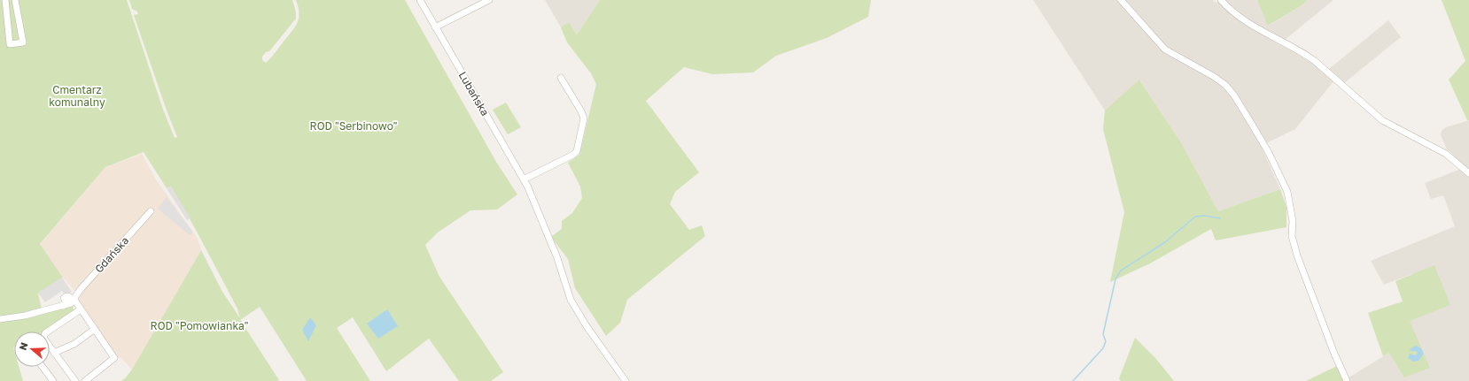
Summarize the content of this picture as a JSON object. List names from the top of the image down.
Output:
{
  "streets": {
    "street": ["Lubańska", "Gdańska"]
  },
  "parks": ["Cmentarz komunalny", "ROD \"Serbinowo\"", "ROD \"Pomowianka\""],
  "north": "left"
}
